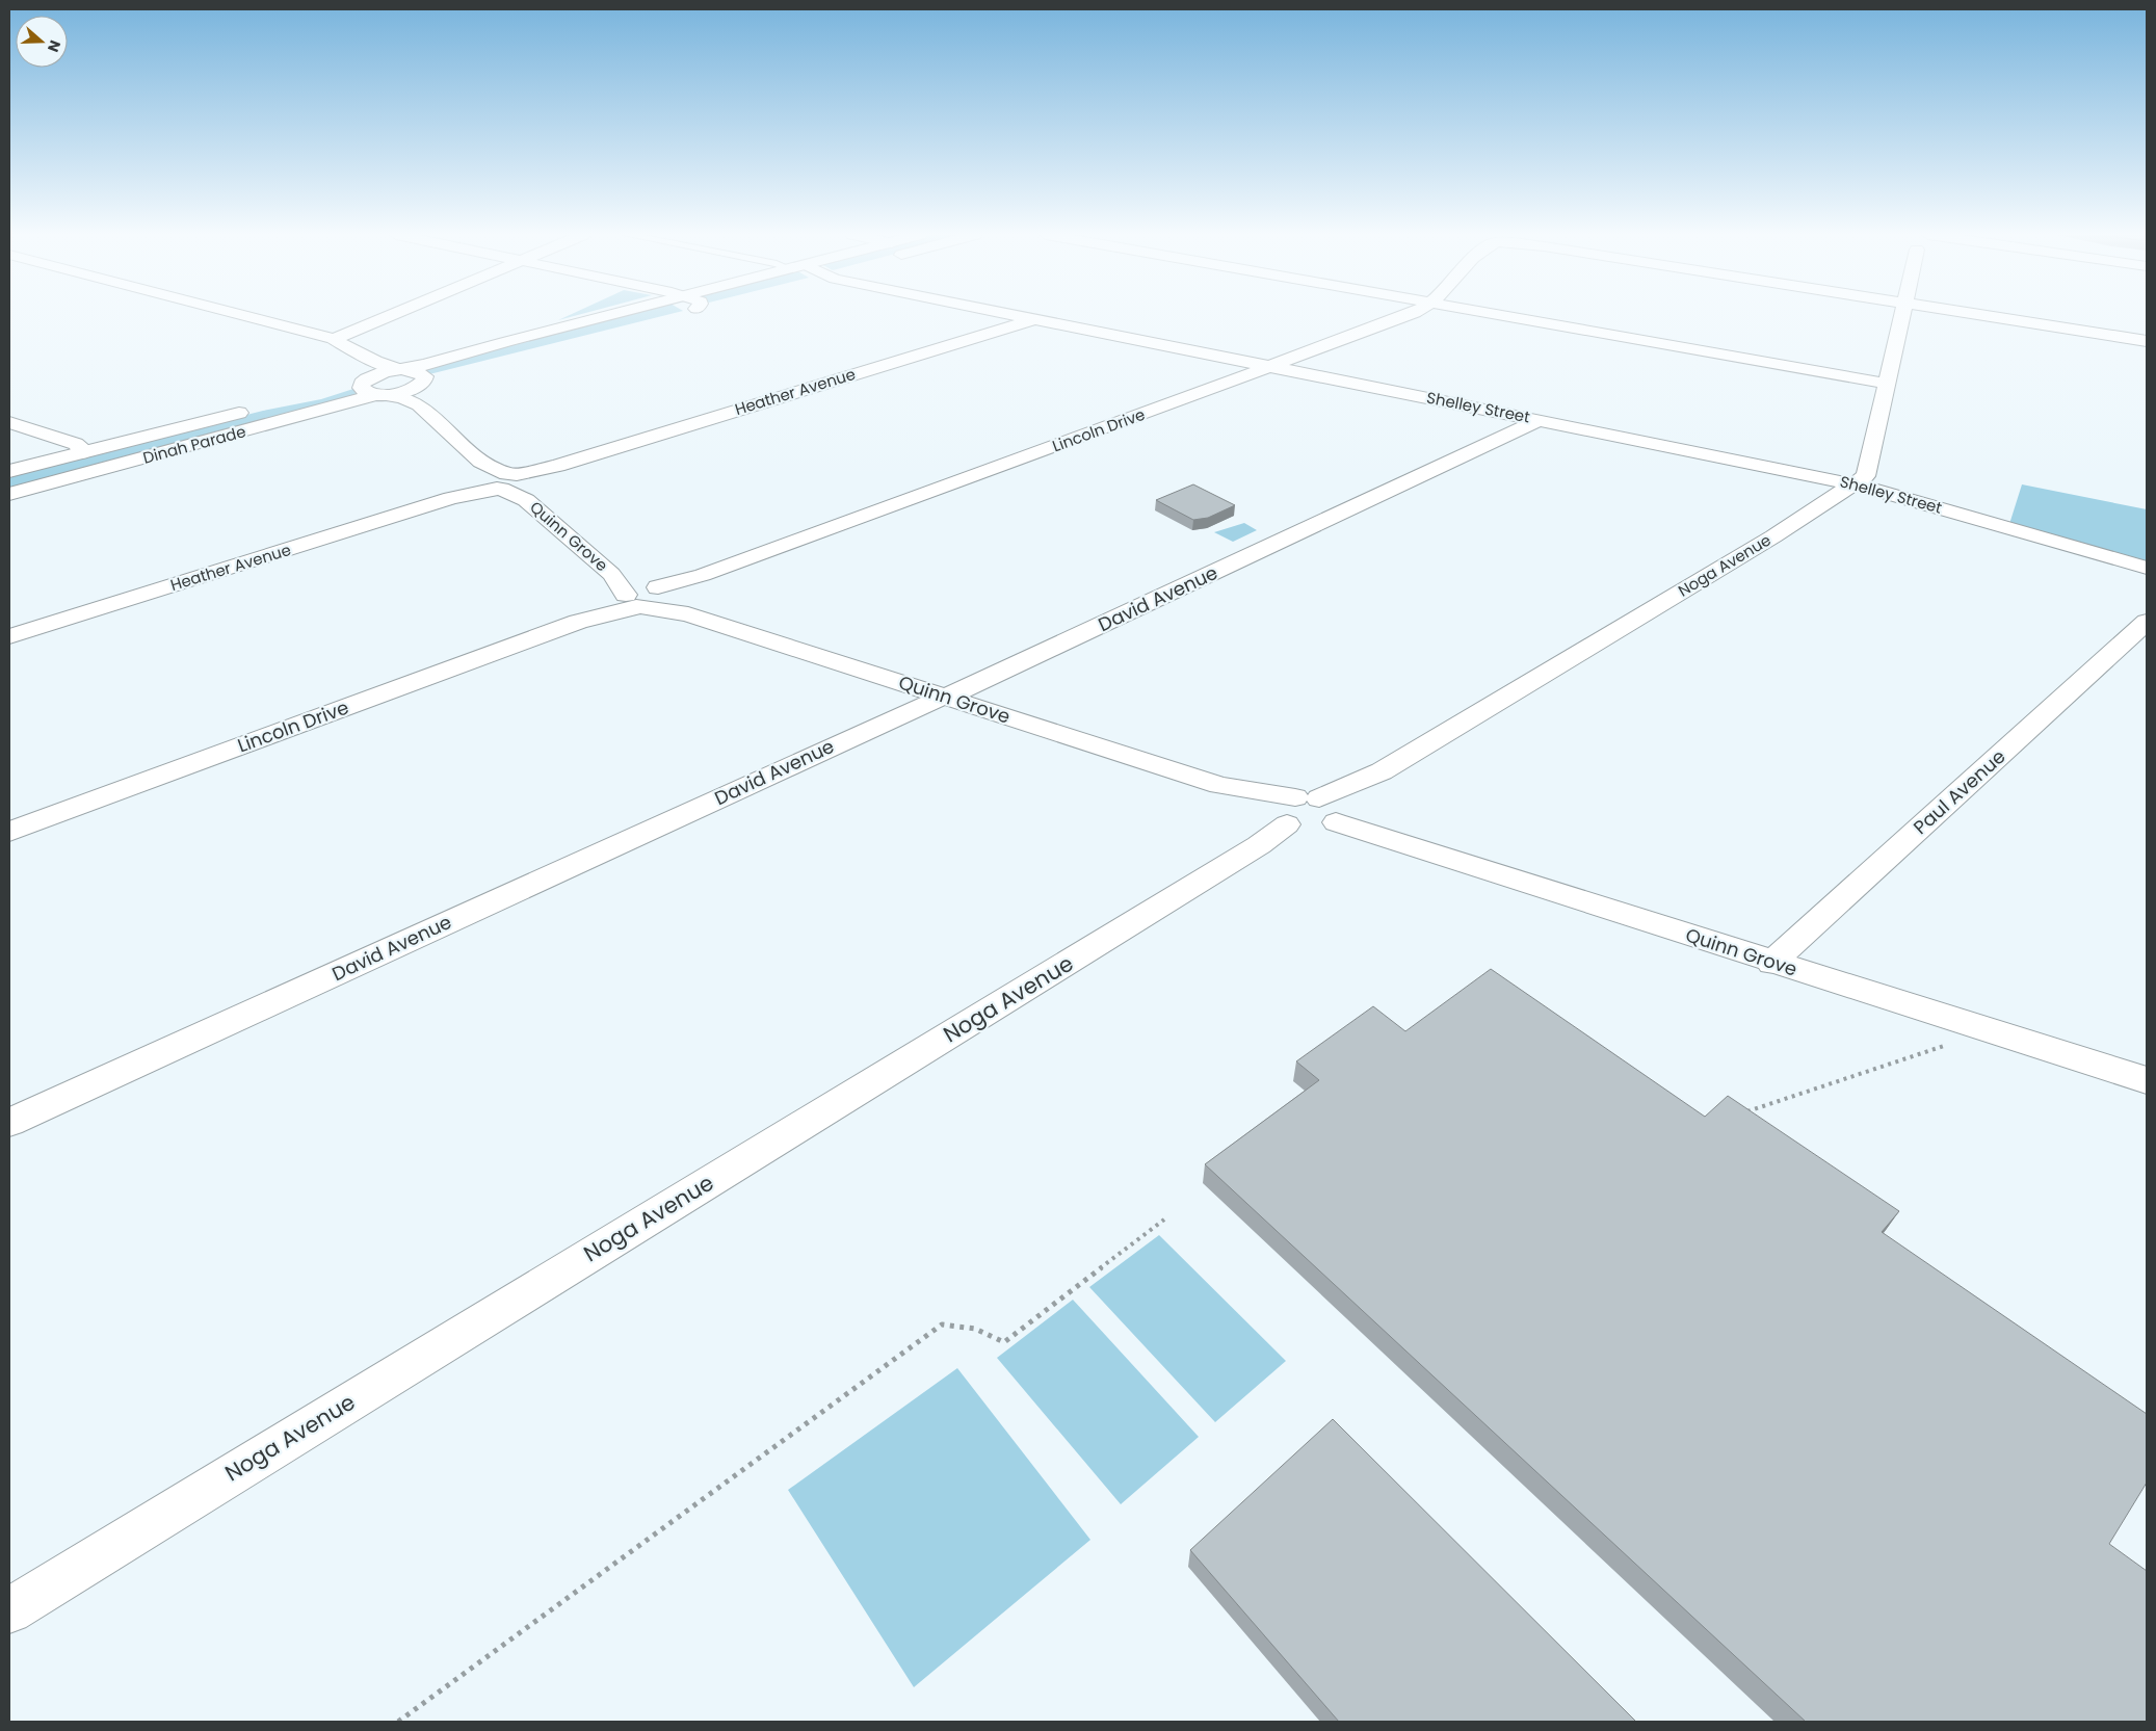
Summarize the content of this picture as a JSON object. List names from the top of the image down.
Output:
{
  "streets": {
    "street": [
      "Heather Avenue",
      "Shelley Street",
      "Lincoln Drive",
      "Dinah Parade",
      "Quinn Grove",
      "Noga Avenue",
      "David Avenue",
      "Paul Avenue"
    ]
  },
  "crossings": [
    ["Heather Avenue", "Shelley Street"],
    ["Heather Avenue", "Quinn Grove"],
    ["Shelley Street", "Lincoln Drive"],
    ["Shelley Street", "Noga Avenue"],
    ["Shelley Street", "David Avenue"],
    ["Lincoln Drive", "Quinn Grove"],
    ["Dinah Parade", "Quinn Grove"],
    ["Quinn Grove", "Noga Avenue"],
    ["Quinn Grove", "David Avenue"],
    ["Quinn Grove", "Paul Avenue"]
  ],
  "north": "right"
}
